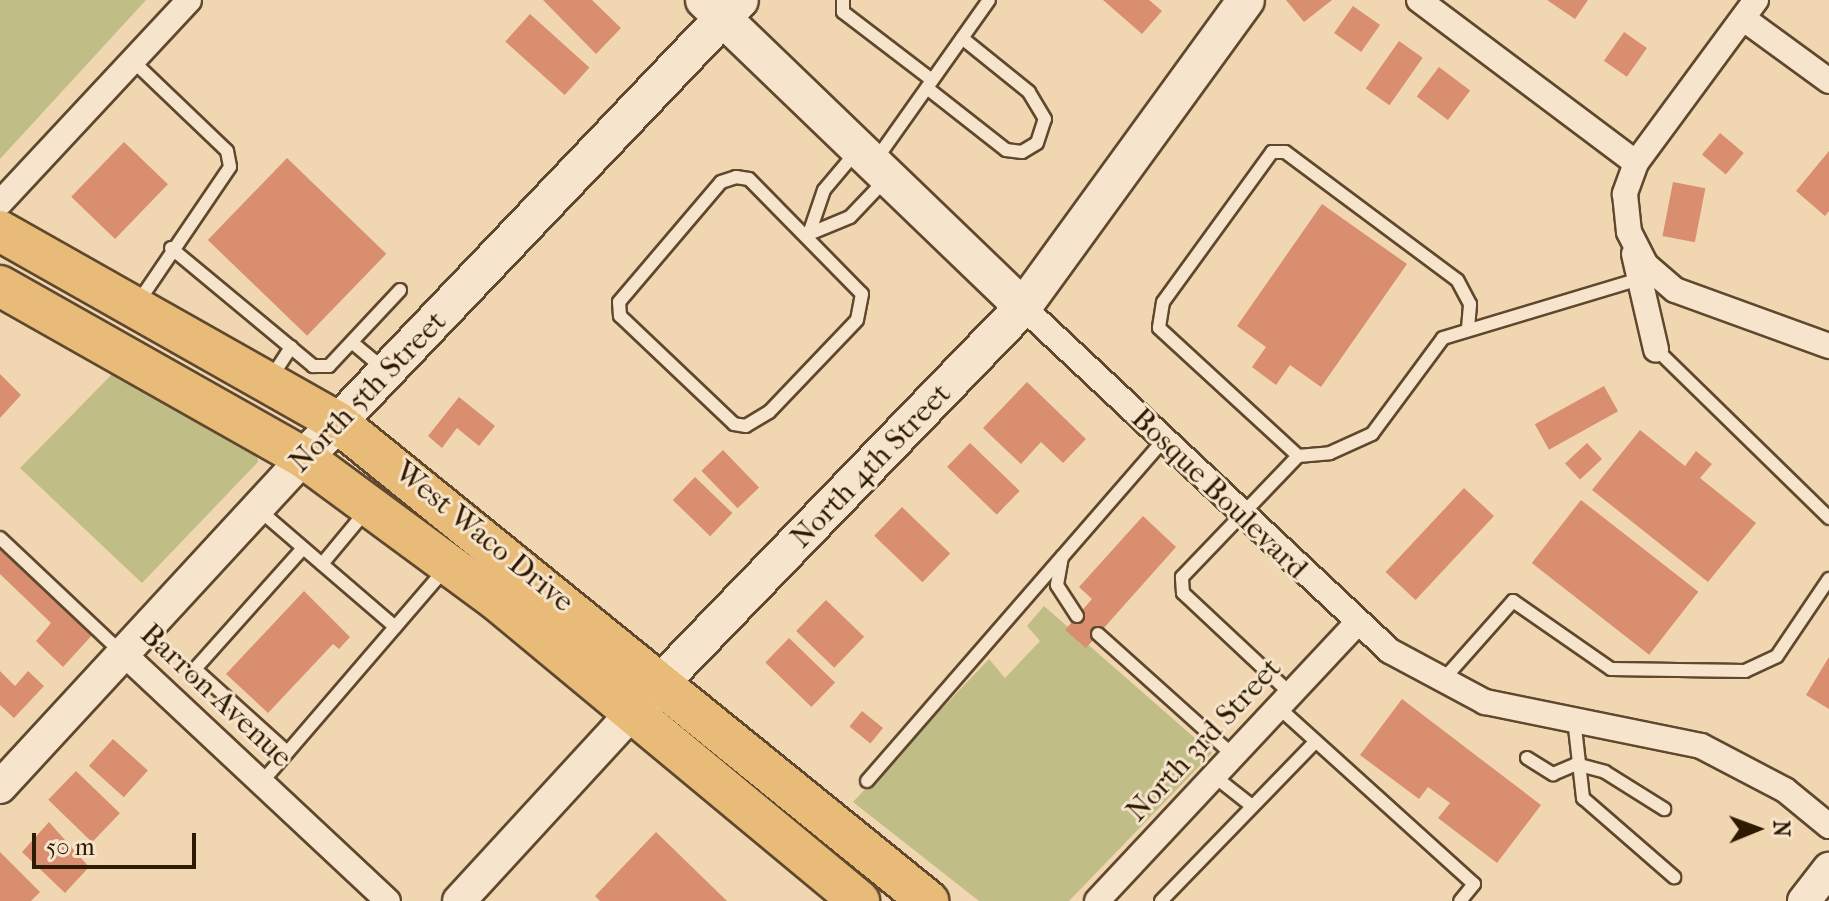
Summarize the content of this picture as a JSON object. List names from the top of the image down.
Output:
{
  "streets": {
    "main road": [
      "North 5th Street",
      "North 4th Street",
      "Bosque Boulevard",
      "West Waco Drive"
    ],
    "street": ["Barron Avenue", "North 3rd Street"]
  },
  "crossings": [
    ["North 5th Street", "Bosque Boulevard"],
    ["North 5th Street", "West Waco Drive"],
    ["North 5th Street", "Barron Avenue"],
    ["North 4th Street", "Bosque Boulevard"],
    ["North 4th Street", "West Waco Drive"],
    ["Bosque Boulevard", "North 3rd Street"]
  ],
  "scale_bar": "50 m",
  "north": "right"
}
